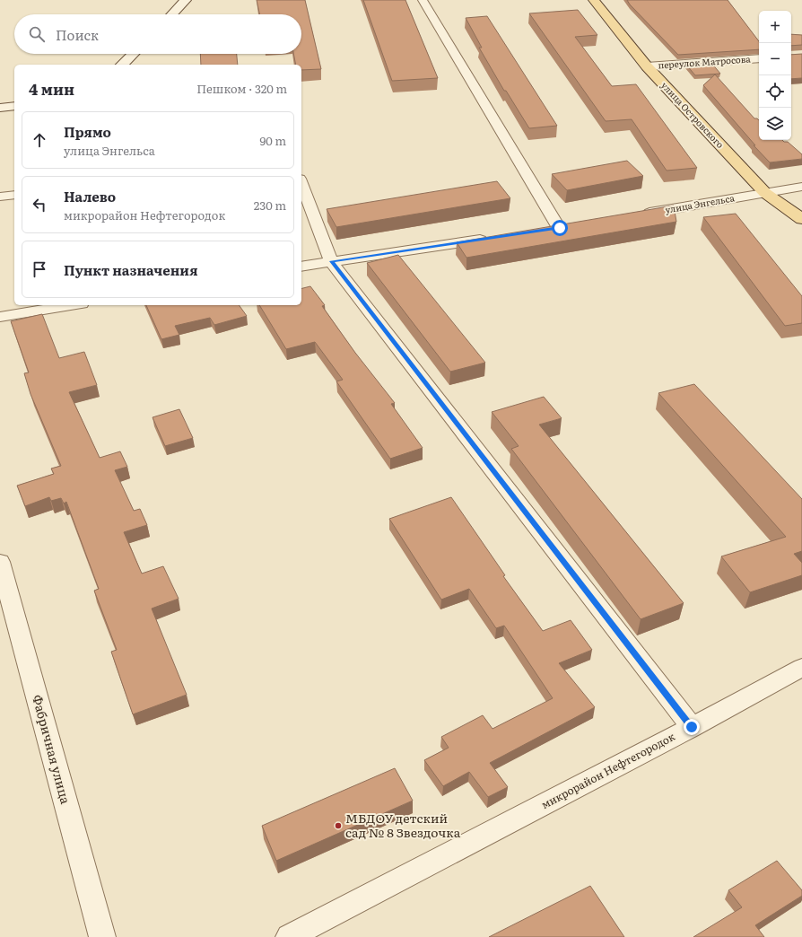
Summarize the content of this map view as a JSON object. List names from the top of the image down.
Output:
{
  "streets": {
    "main road": ["улица Островского"],
    "street": [
      "переулок Матросова",
      "улица Энгельса",
      "Фабричная улица",
      "микрорайон Нефтегородок"
    ]
  },
  "crossings": [
    ["переулок Матросова", "улица Островского"],
    ["улица Островского", "улица Энгельса"]
  ],
  "places": ["МБДОУ детский сад № 8 Звездочка"],
  "page": {
    "map_buttons": ["+", "−"],
    "search": "Поиск",
    "heading": ["4 мин", "Пешком · 320 m"],
    "list": [
      ["Прямо", "улица Энгельса", "90 m"],
      ["Налево", "микрорайон Нефтегородок", "230 m"],
      "Пункт назначения"
    ]
  }
}
